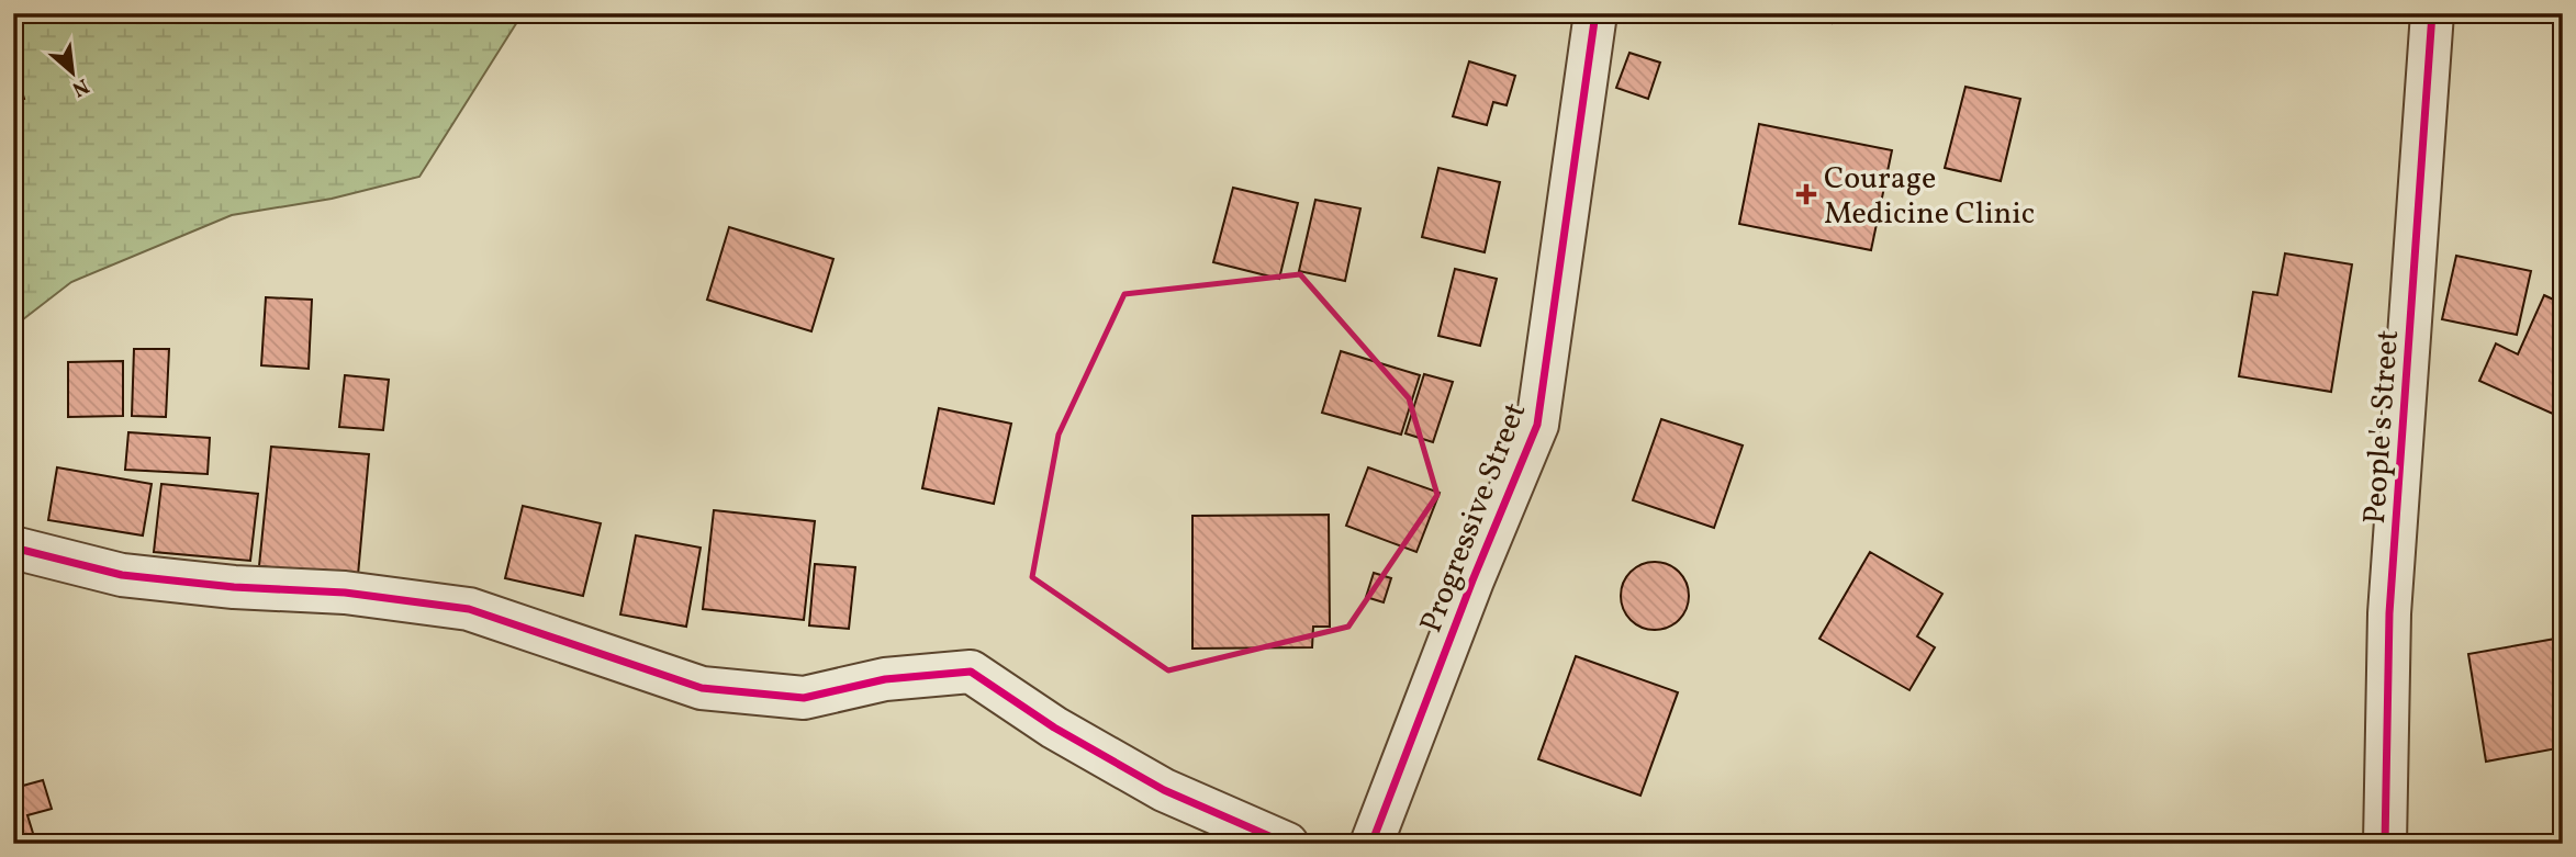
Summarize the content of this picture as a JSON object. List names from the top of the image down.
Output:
{
  "streets": {
    "street": ["People's Street", "Progressive Street"]
  },
  "places": {
    "health": ["Courage Medicine Clinic"]
  },
  "north": "bottom right"
}
